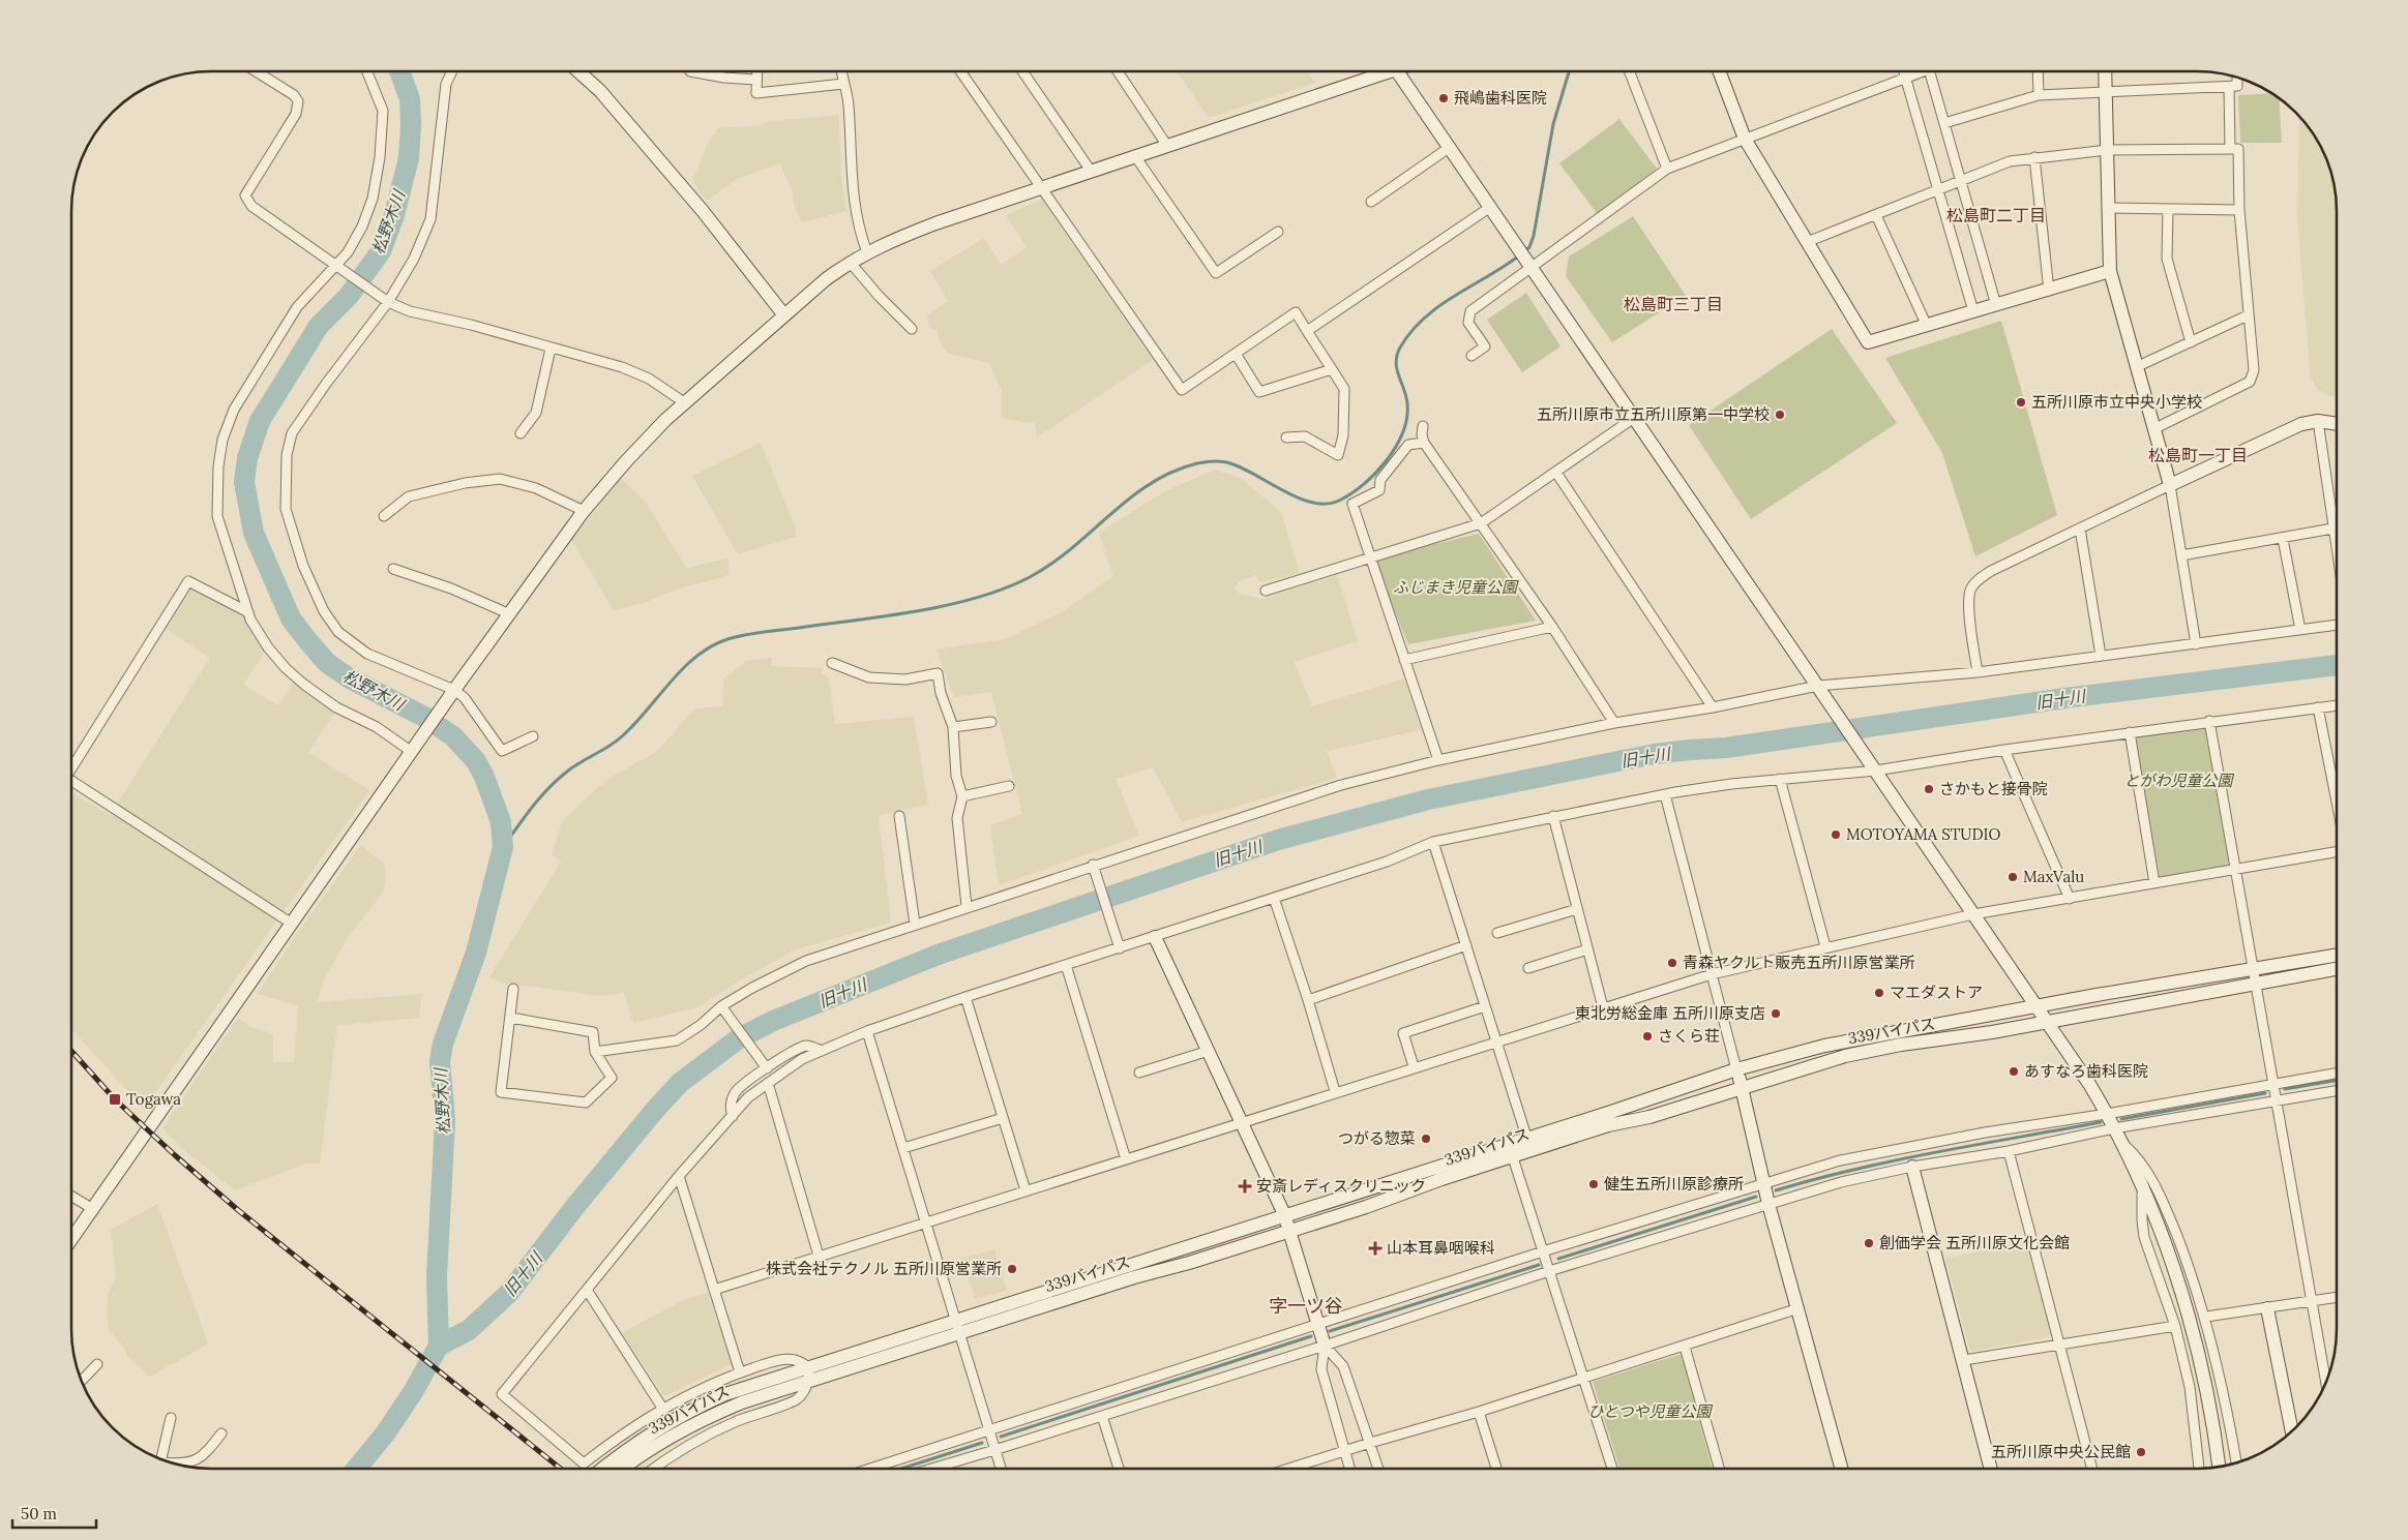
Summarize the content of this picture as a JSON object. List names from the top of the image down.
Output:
{
  "streets": {
    "street": ["339バイパス"]
  },
  "districts": [
    "松島町二丁目",
    "松島町三丁目",
    "松島町一丁目",
    "字一ツ谷"
  ],
  "water": ["松野木川", "旧十川"],
  "parks": ["ふじまき児童公園", "とがわ児童公園", "ひとつや児童公園"],
  "places": {
    "other": [
      "飛嶋歯科医院",
      "五所川原市立中央小学校",
      "五所川原市立五所川原第一中学校",
      "さかもと接骨院",
      "MOTOYAMA STUDIO",
      "MaxValu",
      "青森ヤクルト販売五所川原営業所",
      "マエダストア",
      "東北労総金庫 五所川原支店",
      "さくら荘",
      "あすなろ歯科医院",
      "つがる惣菜",
      "健生五所川原診療所",
      "創価学会 五所川原文化会館",
      "株式会社テクノル 五所川原営業所",
      "五所川原中央公民館"
    ],
    "transit": ["Togawa"],
    "health": ["安斎レディスクリニック", "山本耳鼻咽喉科"]
  },
  "scale_bar": "50 m"
}
